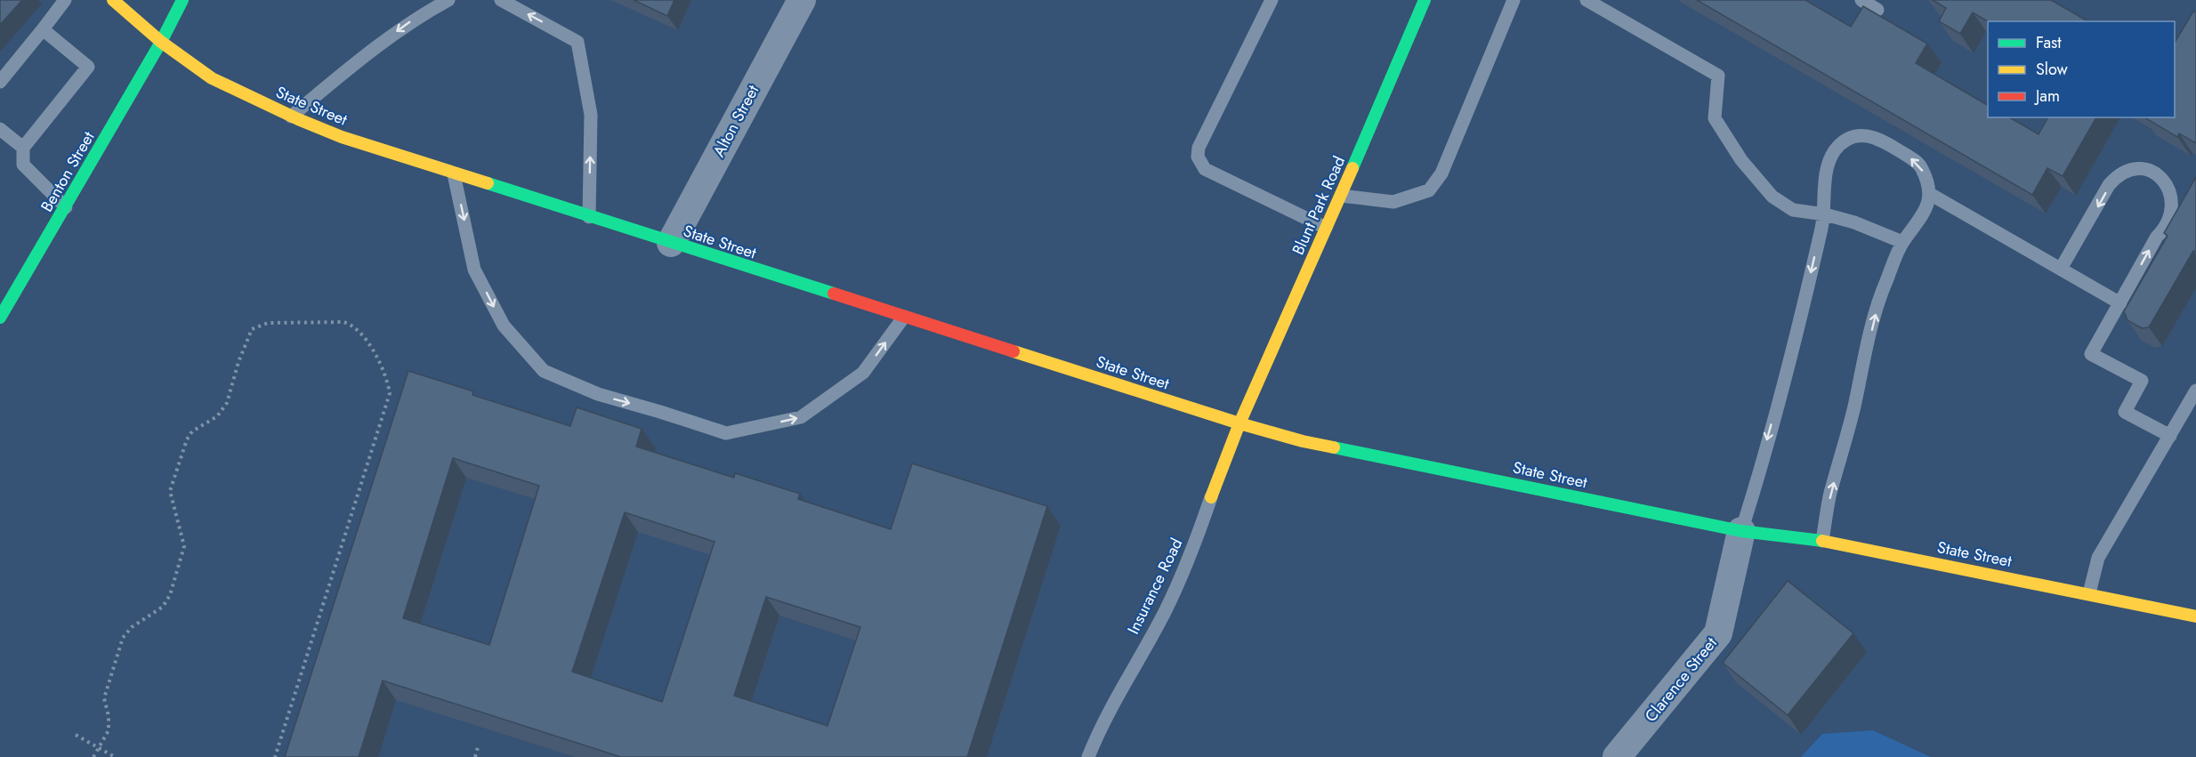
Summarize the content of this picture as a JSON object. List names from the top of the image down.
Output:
{
  "streets": {
    "main road": [
      "State Street",
      "Benton Street",
      "Blunt Park Road",
      "Insurance Road"
    ],
    "street": ["Alton Street", "Clarence Street"]
  },
  "crossings": [
    ["State Street", "Alton Street"],
    ["State Street", "Benton Street"],
    ["State Street", "Blunt Park Road"],
    ["State Street", "Insurance Road"],
    ["State Street", "Clarence Street"],
    ["Blunt Park Road", "Insurance Road"]
  ],
  "legend": ["Fast", "Slow", "Jam"]
}
